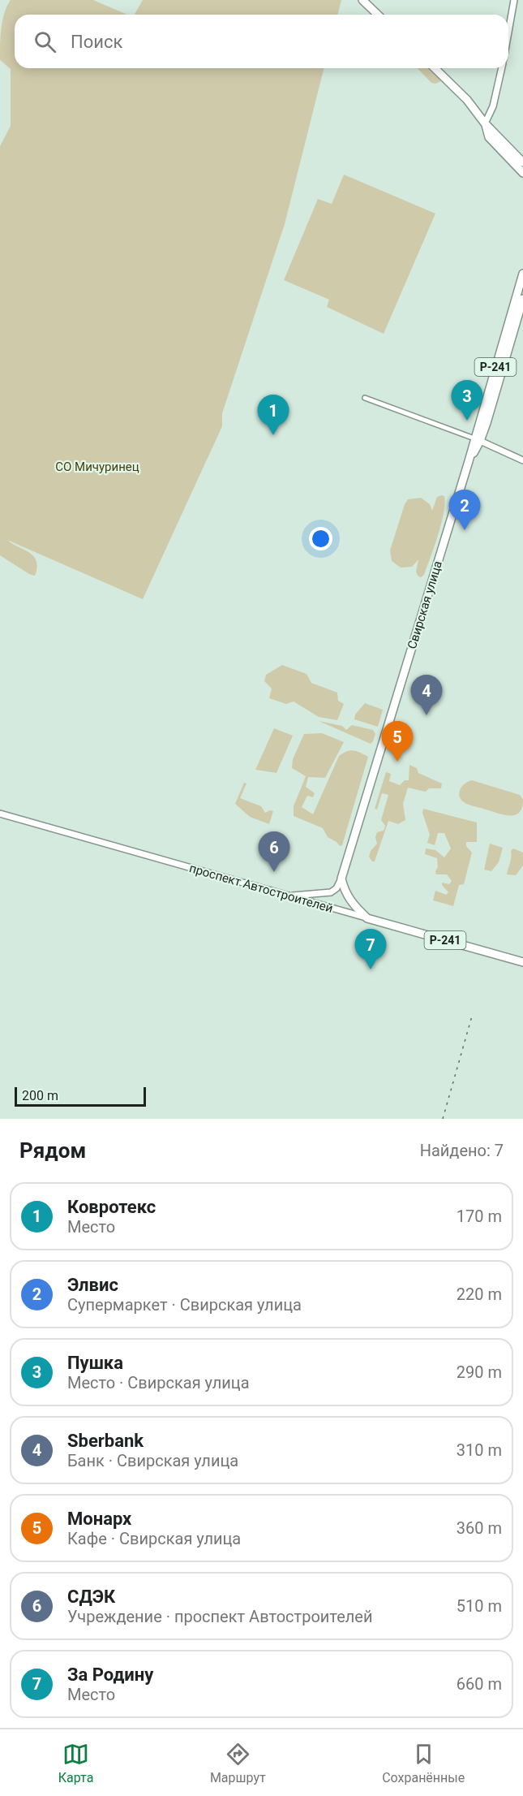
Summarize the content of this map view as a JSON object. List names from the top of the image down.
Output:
{
  "streets": {
    "highway": ["Р-241", "Свирская улица", "проспект Автостроителей"]
  },
  "crossings": [
    ["Р-241", "Свирская улица"],
    ["Р-241", "проспект Автостроителей"]
  ],
  "parks": ["СО Мичуринец"],
  "scale_bar": "200 m",
  "page": {
    "search": "Поиск",
    "pins": [
      "3",
      "1",
      "2",
      "4",
      "5",
      "6",
      "7"
    ],
    "scale": "200 m",
    "heading": ["Рядом", "Найдено: 7"],
    "list": [
      {
        "mark": "1",
        "name": "Ковротекс",
        "note": "Место",
        "value": "170 m"
      },
      {
        "mark": "2",
        "name": "Элвис",
        "note": "Супермаркет · Свирская улица",
        "value": "220 m"
      },
      {
        "mark": "3",
        "name": "Пушка",
        "note": "Место · Свирская улица",
        "value": "290 m"
      },
      {
        "mark": "4",
        "name": "Sberbank",
        "note": "Банк · Свирская улица",
        "value": "310 m"
      },
      {
        "mark": "5",
        "name": "Монарх",
        "note": "Кафе · Свирская улица",
        "value": "360 m"
      },
      {
        "mark": "6",
        "name": "СДЭК",
        "note": "Учреждение · проспект Автостроителей",
        "value": "510 m"
      },
      {
        "mark": "7",
        "name": "За Родину",
        "note": "Место",
        "value": "660 m"
      }
    ],
    "nav": ["Карта", "Маршрут", "Сохранённые"]
  }
}
